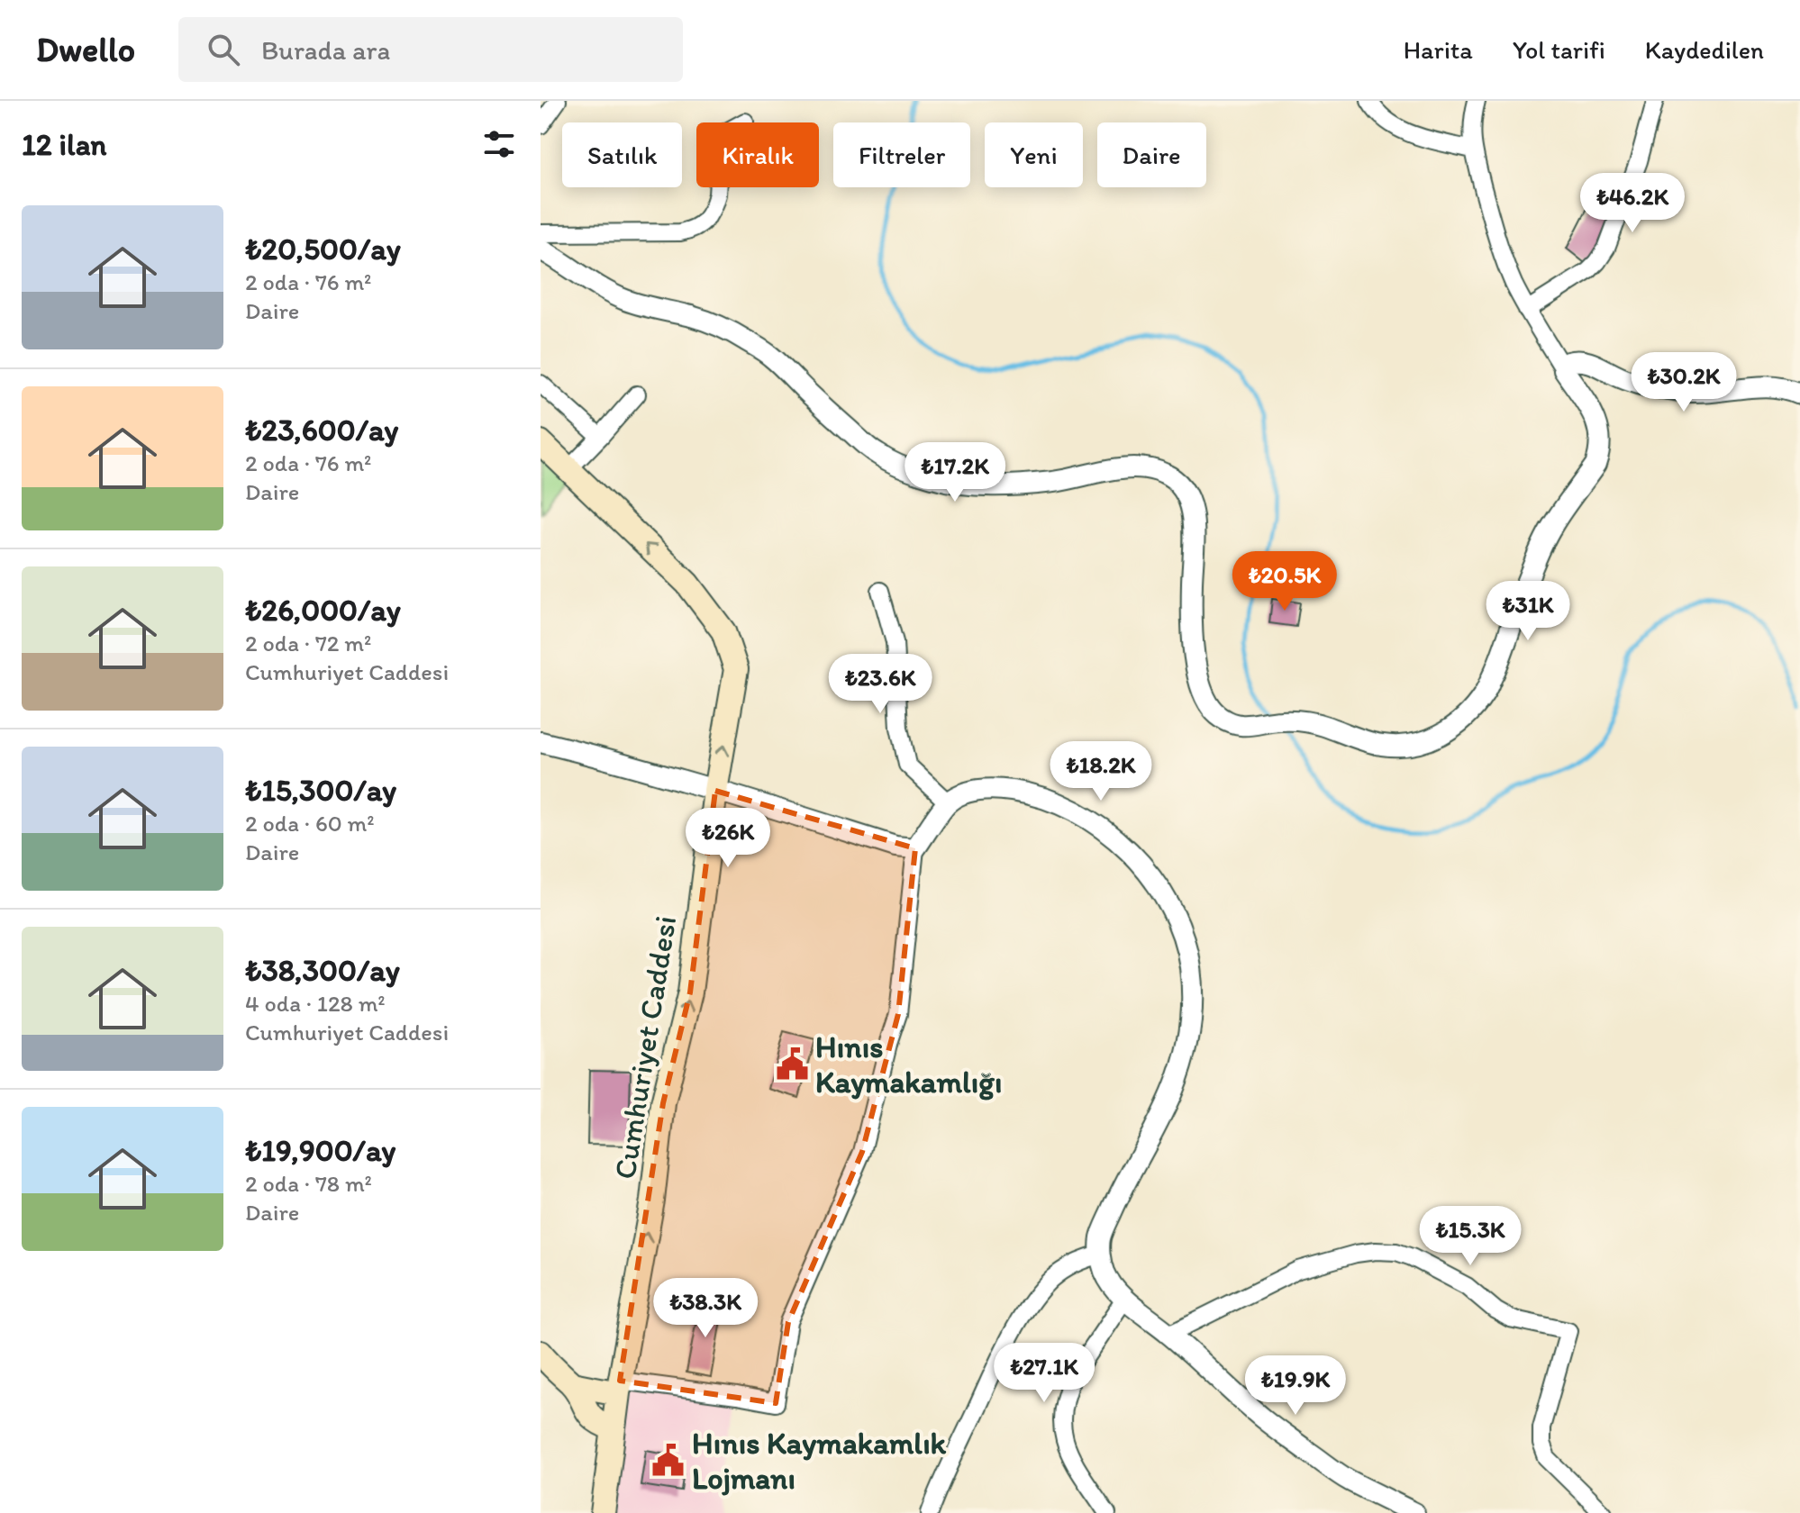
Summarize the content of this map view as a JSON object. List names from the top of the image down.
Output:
{
  "streets": {
    "main road": ["Cumhuriyet Caddesi"]
  },
  "one_way": ["Cumhuriyet Caddesi"],
  "places": {
    "public building": ["Hınıs Kaymakamlığı", "Hınıs Kaymakamlık Lojmanı"]
  },
  "page": {
    "header": "Dwello",
    "search": "Burada ara",
    "nav": ["Harita", "Yol tarifi", "Kaydedilen"],
    "heading": "12 ilan",
    "chip": [
      "Satılık",
      "Kiralık",
      "Filtreler",
      "Yeni",
      "Daire"
    ],
    "price": [
      "₺46.2K",
      "₺30.2K",
      "₺17.2K",
      "₺20.5K",
      "₺31K",
      "₺23.6K",
      "₺18.2K",
      "₺26K",
      "₺15.3K",
      "₺38.3K",
      "₺27.1K",
      "₺19.9K"
    ],
    "list": [
      {
        "name": "₺20,500/ay",
        "note": "2 oda · 76 m² · Daire"
      },
      {
        "name": "₺23,600/ay",
        "note": "2 oda · 76 m² · Daire"
      },
      {
        "name": "₺26,000/ay",
        "note": "2 oda · 72 m² · Cumhuriyet Caddesi"
      },
      {
        "name": "₺15,300/ay",
        "note": "2 oda · 60 m² · Daire"
      },
      {
        "name": "₺38,300/ay",
        "note": "4 oda · 128 m² · Cumhuriyet Caddesi"
      },
      {
        "name": "₺19,900/ay",
        "note": "2 oda · 78 m² · Daire"
      }
    ]
  }
}
